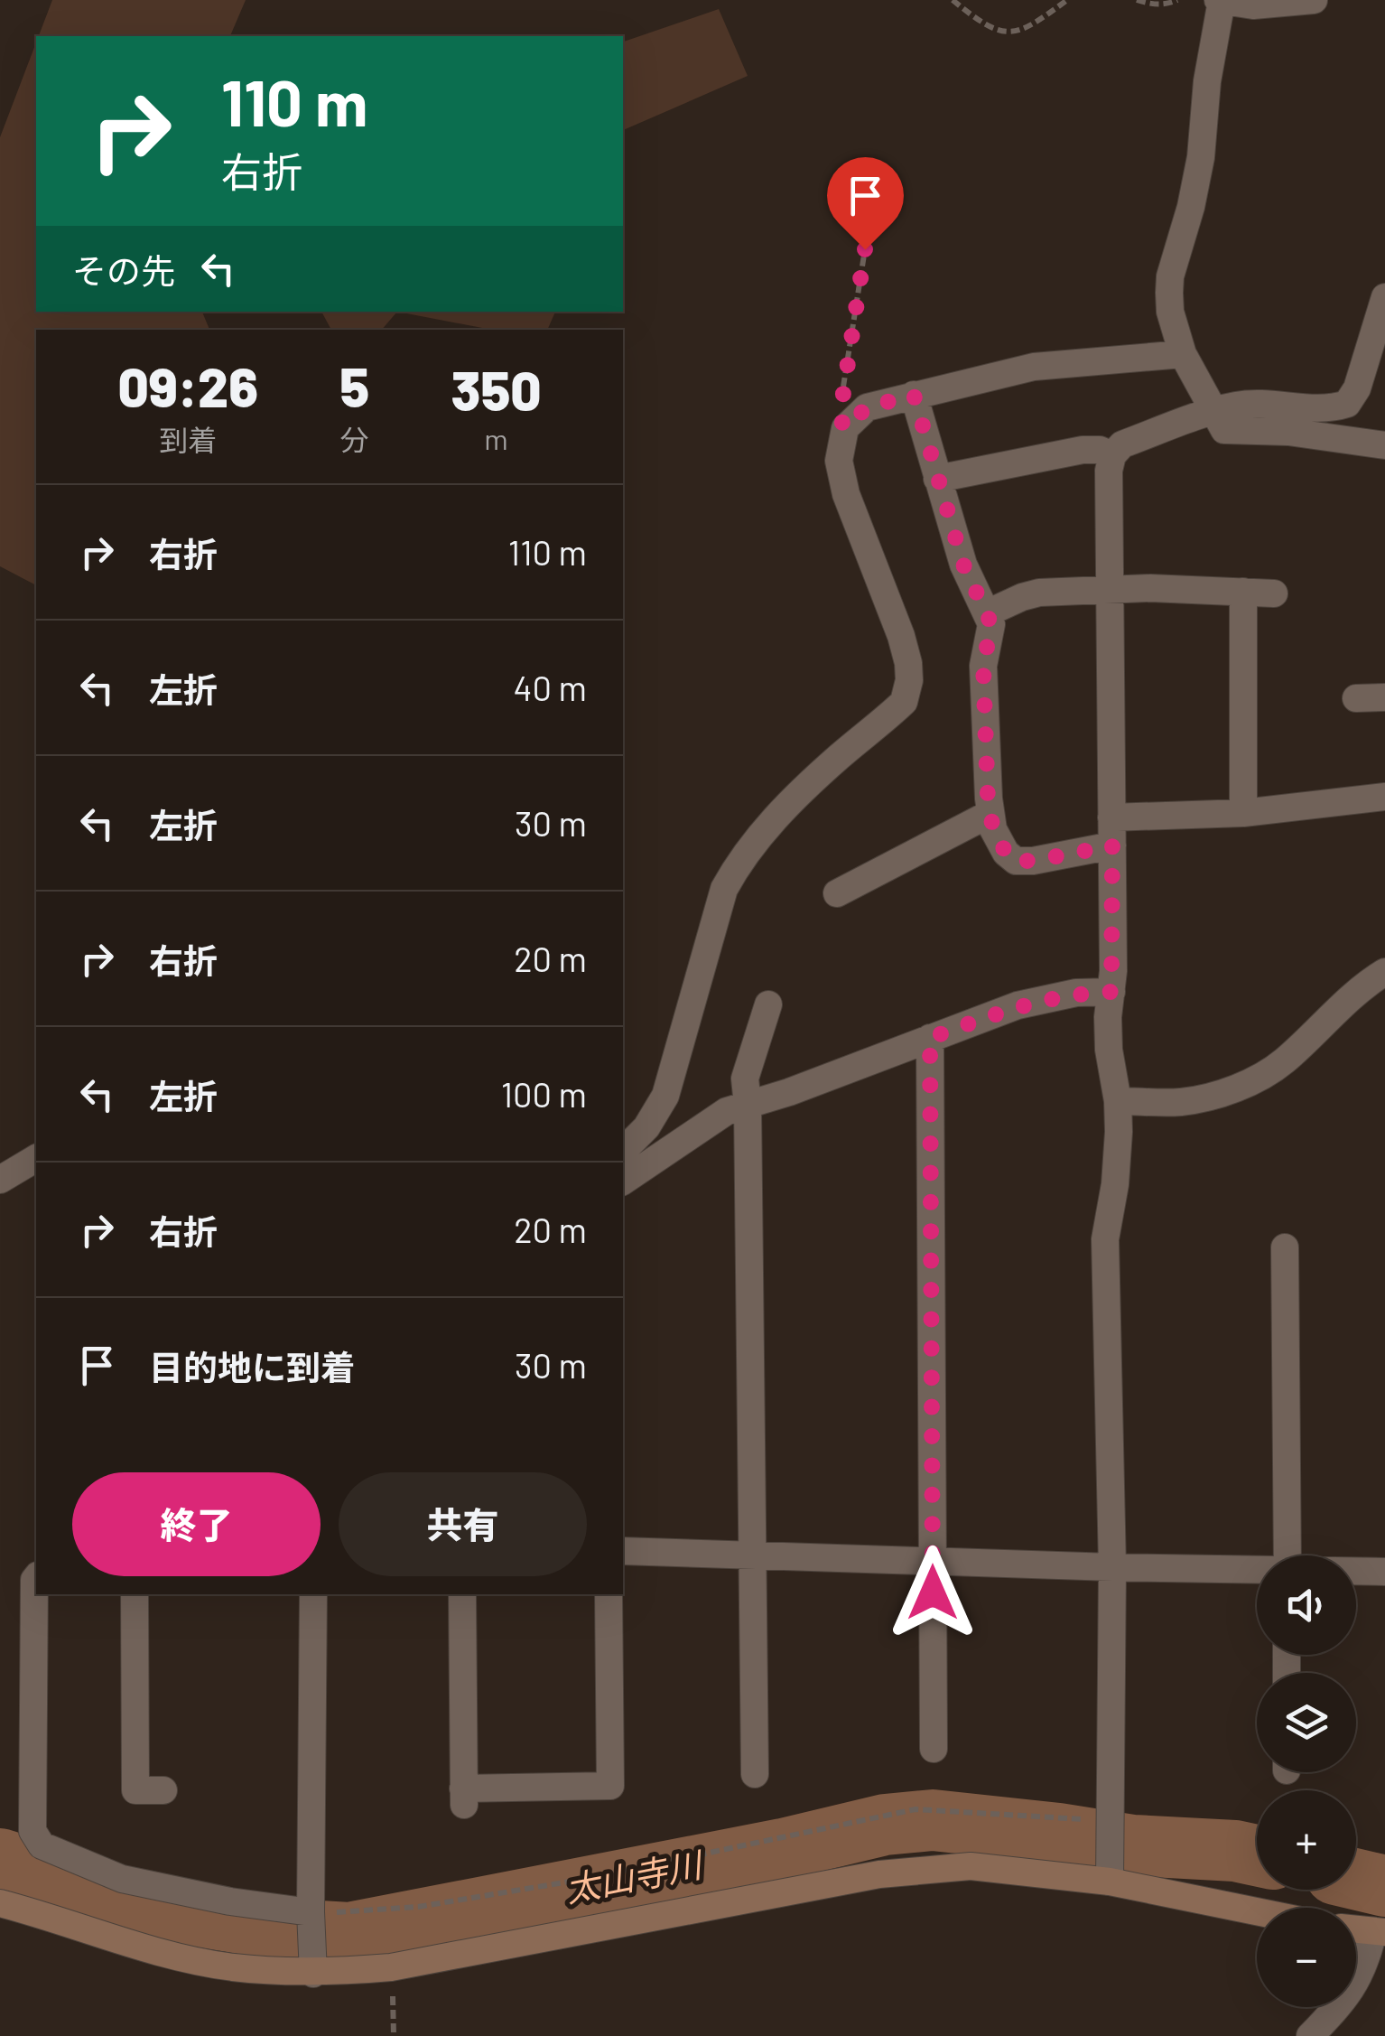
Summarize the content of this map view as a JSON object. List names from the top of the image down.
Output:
{
  "water": ["太山寺川"],
  "page": {
    "turn": ["110 m", "右折"],
    "then": "その先",
    "eta": [
      "09:26",
      "到着",
      "5",
      "分",
      "350",
      "m"
    ],
    "list": [
      {
        "name": "右折",
        "value": "110 m"
      },
      {
        "name": "左折",
        "value": "40 m"
      },
      {
        "name": "左折",
        "value": "30 m"
      },
      {
        "name": "右折",
        "value": "20 m"
      },
      {
        "name": "左折",
        "value": "100 m"
      },
      {
        "name": "右折",
        "value": "20 m"
      },
      {
        "name": "目的地に到着",
        "value": "30 m"
      }
    ],
    "buttons": ["終了", "共有"],
    "map_buttons": ["+", "−"]
  }
}
